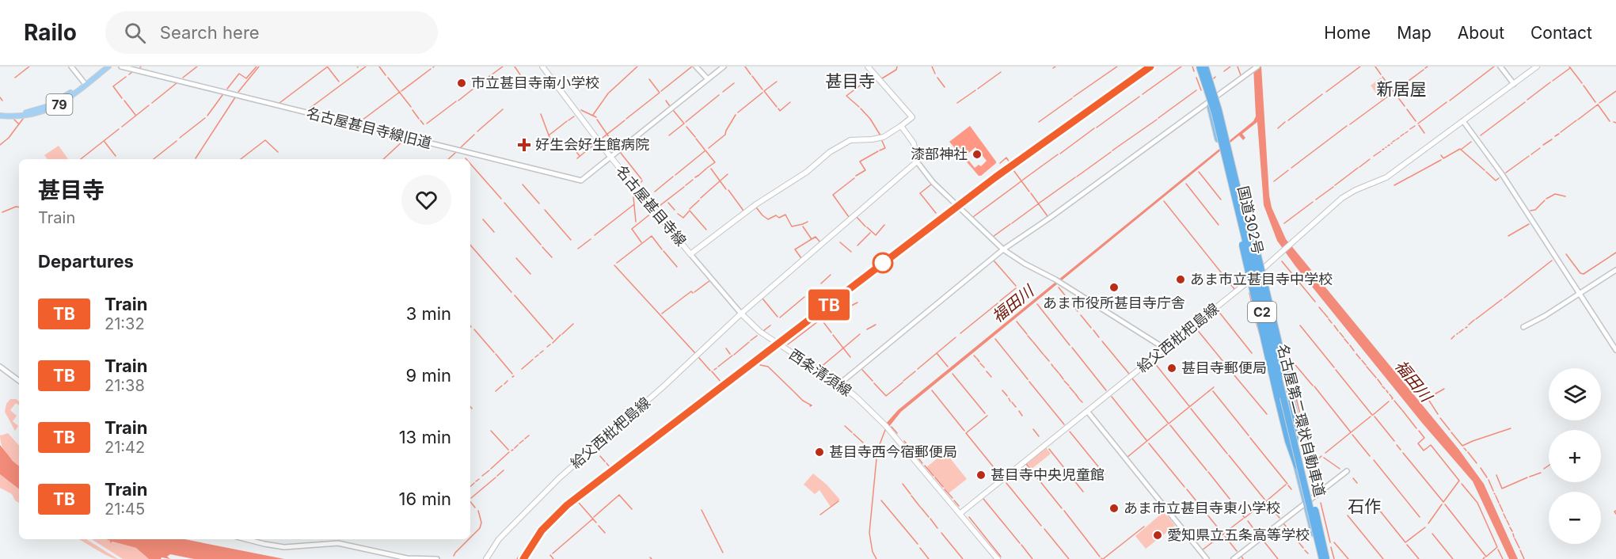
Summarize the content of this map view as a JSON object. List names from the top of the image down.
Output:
{
  "streets": {
    "highway": ["国道302号", "C2", "名古屋第二環状自動車道"],
    "main road": [
      "79",
      "名古屋甚目寺線",
      "給父西枇杷島線",
      "西条清須線"
    ],
    "street": ["名古屋甚目寺線旧道"]
  },
  "crossings": [
    ["名古屋甚目寺線旧道", "名古屋甚目寺線"],
    ["国道302号", "給父西枇杷島線"],
    ["国道302号", "名古屋第二環状自動車道"],
    ["給父西枇杷島線", "西条清須線"]
  ],
  "districts": ["甚目寺", "新居屋", "石作"],
  "water": ["福田川"],
  "places": {
    "other": [
      "市立甚目寺南小学校",
      "漆部神社",
      "あま市立甚目寺中学校",
      "あま市役所甚目寺庁舎",
      "甚目寺郵便局",
      "甚目寺西今宿郵便局",
      "甚目寺中央児童館",
      "あま市立甚目寺東小学校",
      "愛知県立五条高等学校"
    ],
    "health": ["好生会好生館病院"]
  },
  "page": {
    "header": "Railo",
    "search": "Search here",
    "nav": [
      "Home",
      "Map",
      "About",
      "Contact"
    ],
    "on_map": "TB",
    "heading": [
      ["甚目寺", "Train"],
      "Departures"
    ],
    "list": [
      {
        "mark": "TB",
        "name": "Train",
        "note": "21:32",
        "value": "3 min"
      },
      {
        "mark": "TB",
        "name": "Train",
        "note": "21:38",
        "value": "9 min"
      },
      {
        "mark": "TB",
        "name": "Train",
        "note": "21:42",
        "value": "13 min"
      },
      {
        "mark": "TB",
        "name": "Train",
        "note": "21:45",
        "value": "16 min"
      }
    ],
    "map_buttons": ["+", "−"]
  }
}
